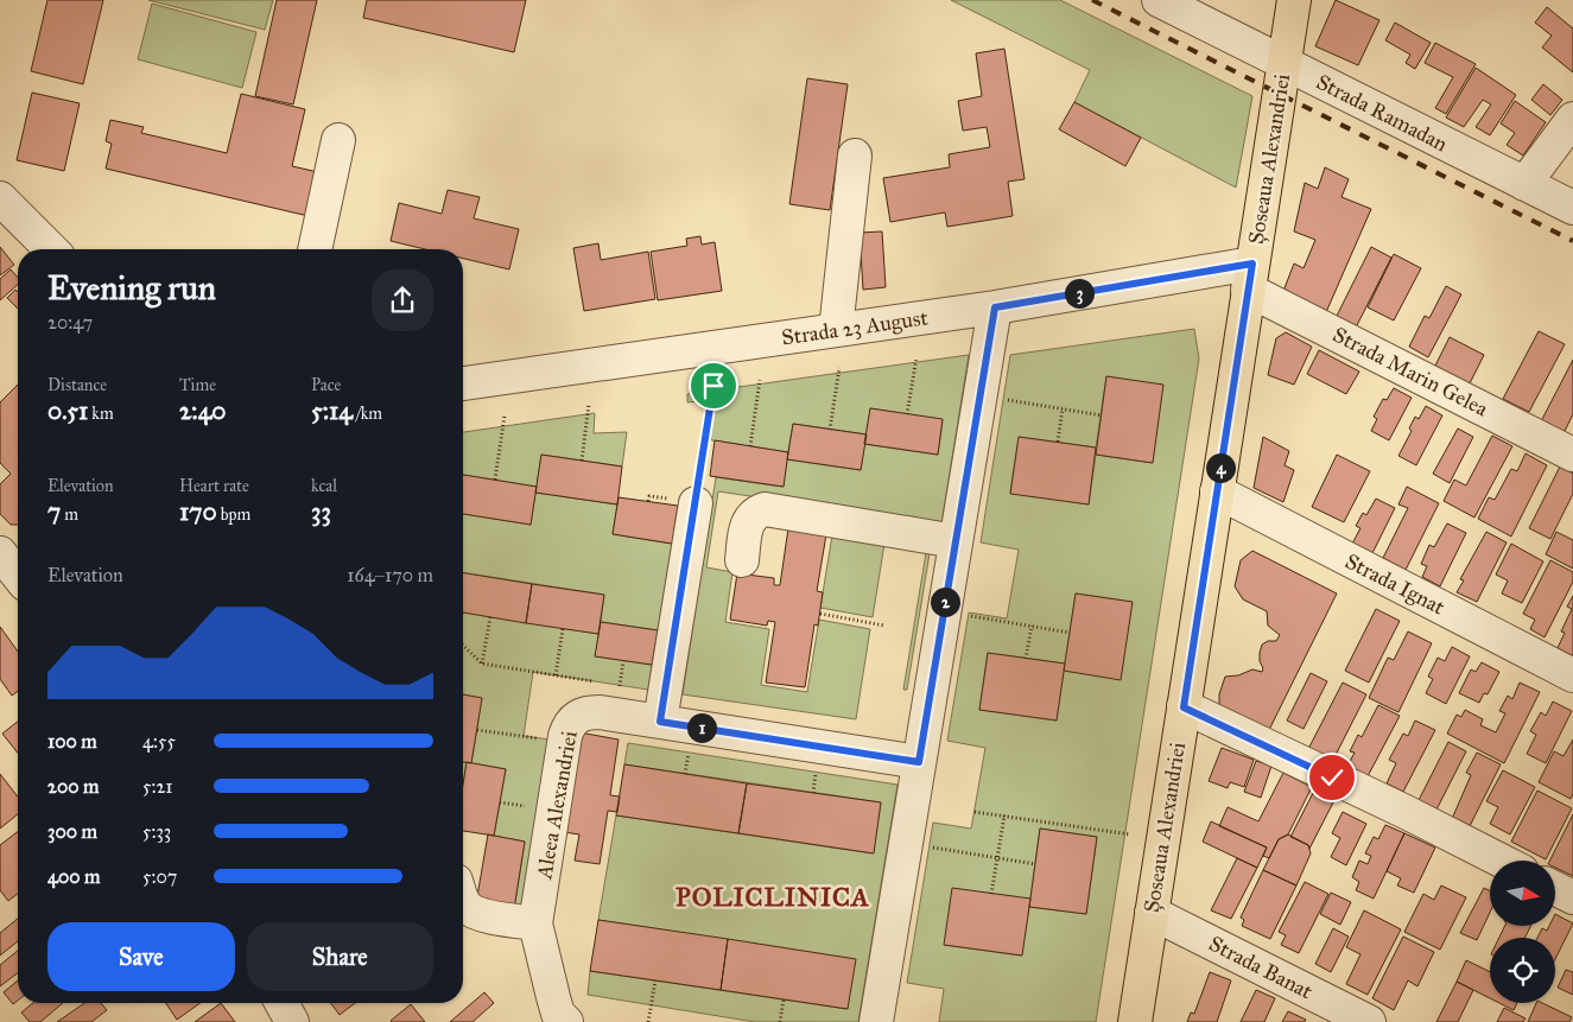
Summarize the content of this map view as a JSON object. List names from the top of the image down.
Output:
{
  "streets": {
    "main road": ["Șoseaua Alexandriei"],
    "street": [
      "Strada Ramadan",
      "Strada 23 August",
      "Strada Marin Gelea",
      "Strada Ignat",
      "Aleea Alexandriei",
      "Strada Banat"
    ]
  },
  "crossings": [
    ["Strada Ramadan", "Șoseaua Alexandriei"],
    ["Șoseaua Alexandriei", "Strada 23 August"],
    ["Șoseaua Alexandriei", "Strada Marin Gelea"],
    ["Șoseaua Alexandriei", "Strada Ignat"],
    ["Șoseaua Alexandriei", "Strada Banat"],
    ["Strada 23 August", "Strada Marin Gelea"]
  ],
  "districts": ["POLICLINICA"],
  "north": "right",
  "page": {
    "heading": ["Evening run", "20:47"],
    "pins": [
      "3",
      "4",
      "2",
      "1"
    ],
    "stats": [
      ["Distance", "0.51 km"],
      ["Time", "2:40"],
      ["Pace", "5:14 /km"],
      ["Elevation", "7 m"],
      ["Heart rate", "170 bpm"],
      ["kcal", "33"]
    ],
    "chart": ["Elevation", "164–170 m"],
    "list": [
      {
        "name": "100 m",
        "note": "4:55"
      },
      {
        "name": "200 m",
        "note": "5:21"
      },
      {
        "name": "300 m",
        "note": "5:33"
      },
      {
        "name": "400 m",
        "note": "5:07"
      }
    ],
    "buttons": ["Save", "Share"]
  }
}
